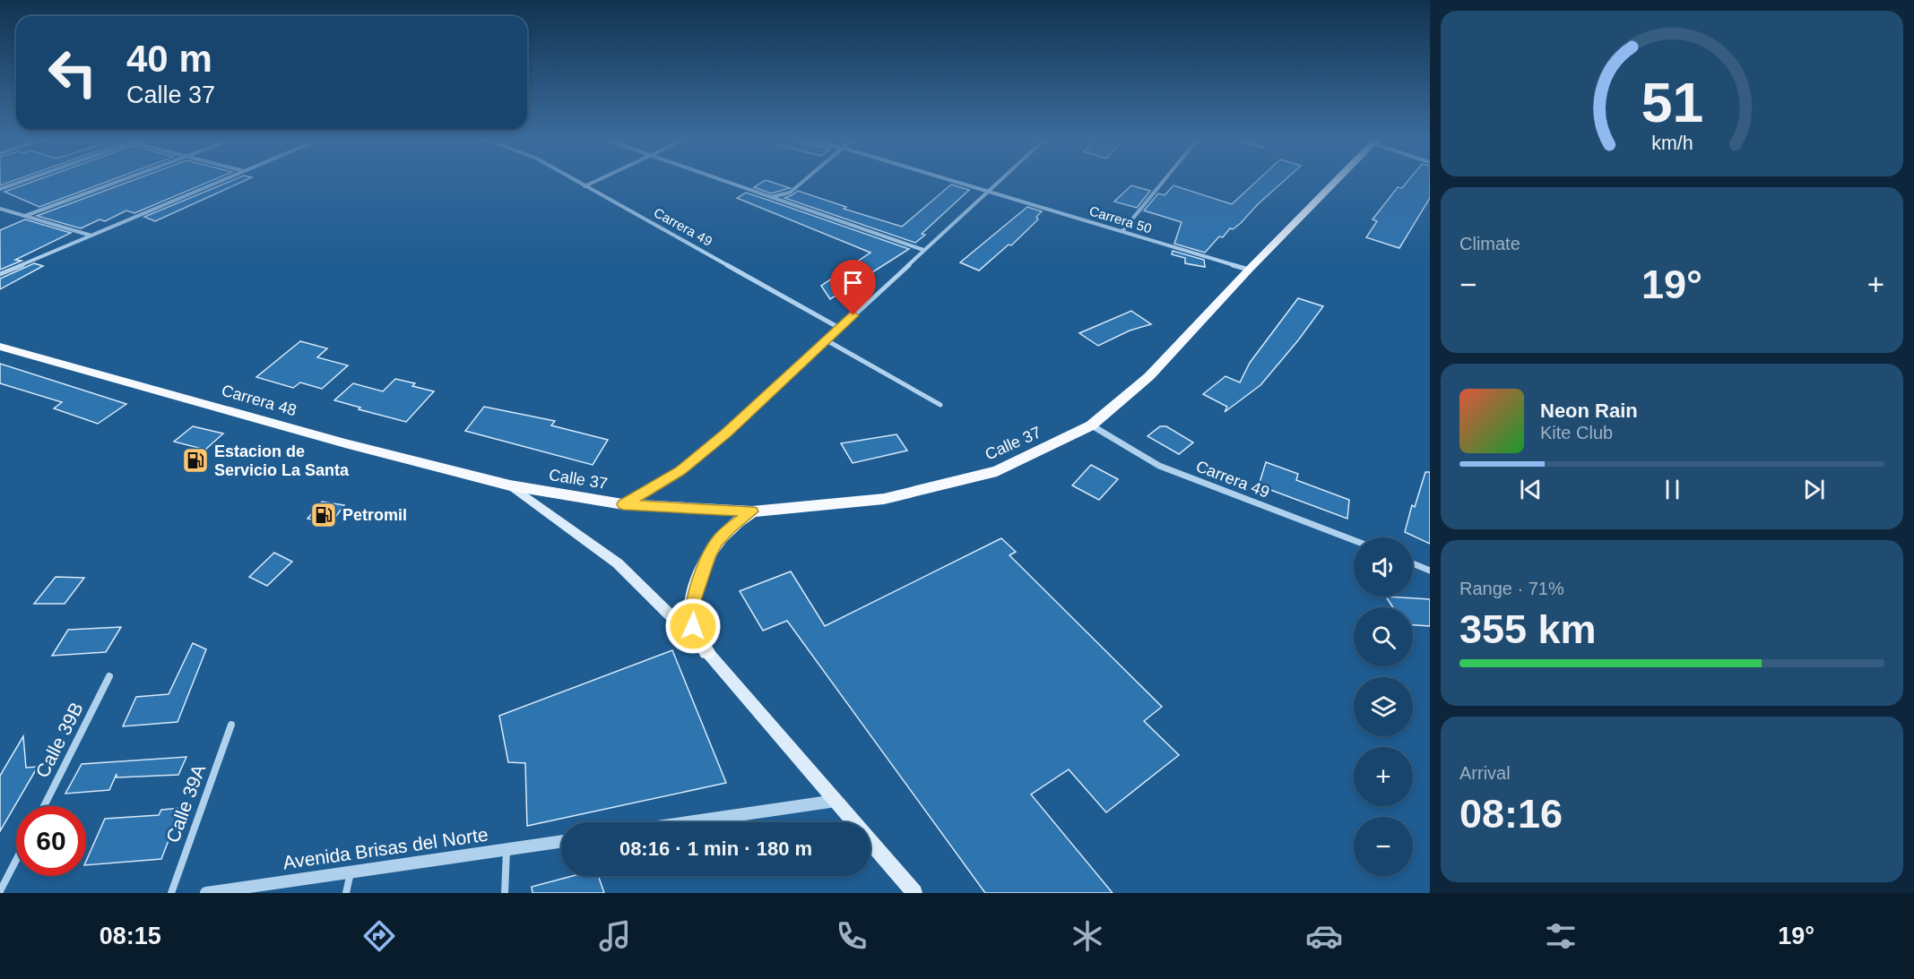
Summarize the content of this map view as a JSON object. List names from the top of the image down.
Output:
{
  "streets": {
    "main road": ["Carrera 48", "Calle 37"],
    "street": [
      "Carrera 50",
      "Carrera 49",
      "Calle 39B",
      "Calle 39A",
      "Avenida Brisas del Norte"
    ]
  },
  "crossings": [
    ["Carrera 50", "Calle 37"],
    ["Carrera 49", "Calle 37"],
    ["Carrera 48", "Calle 37"]
  ],
  "places": {
    "fuel station": ["Estacion de Servicio La Santa", "Petromil"]
  },
  "page": {
    "turn": ["40 m", "Calle 37"],
    "tile": [
      "Climate",
      ["Range · 71%", "355 km"],
      ["Arrival", "08:16"]
    ],
    "heat": ["−", "19°", "+"],
    "song": ["Neon Rain", "Kite Club"],
    "map_buttons": ["+", "−"],
    "limit": "60",
    "trip": "08:16 · 1 min · 180 m",
    "tabs": ["08:15", "19°"],
    "gauge": ["51", "km/h"]
  }
}
